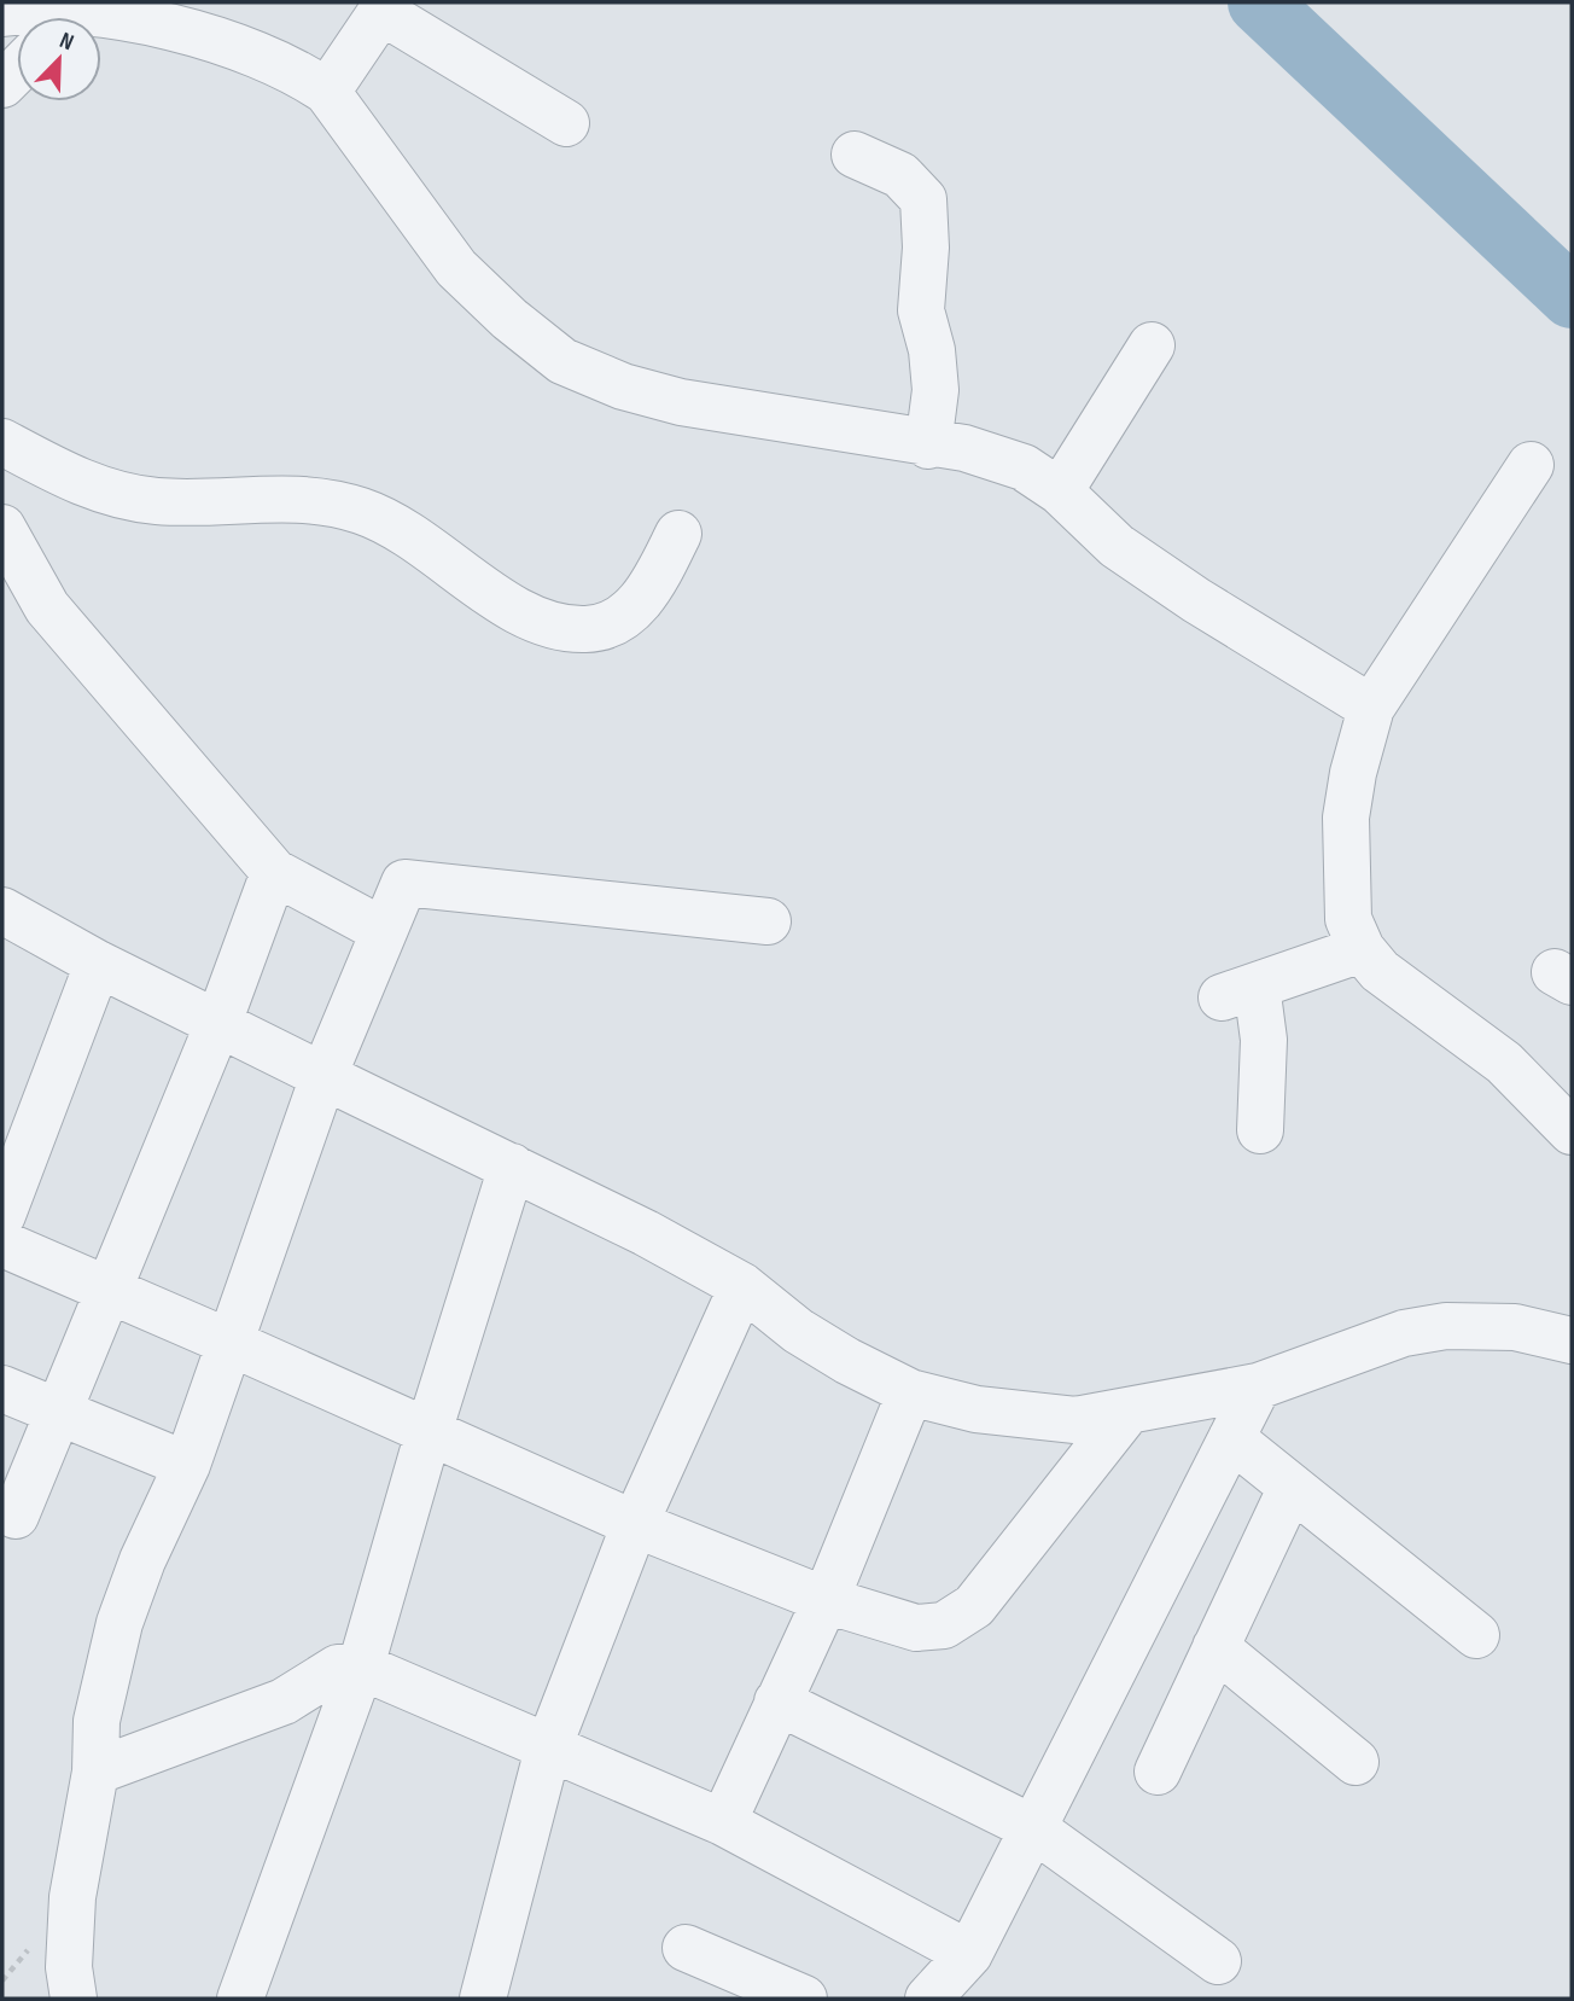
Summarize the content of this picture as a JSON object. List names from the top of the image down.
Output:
{
  "north": "top right"
}
